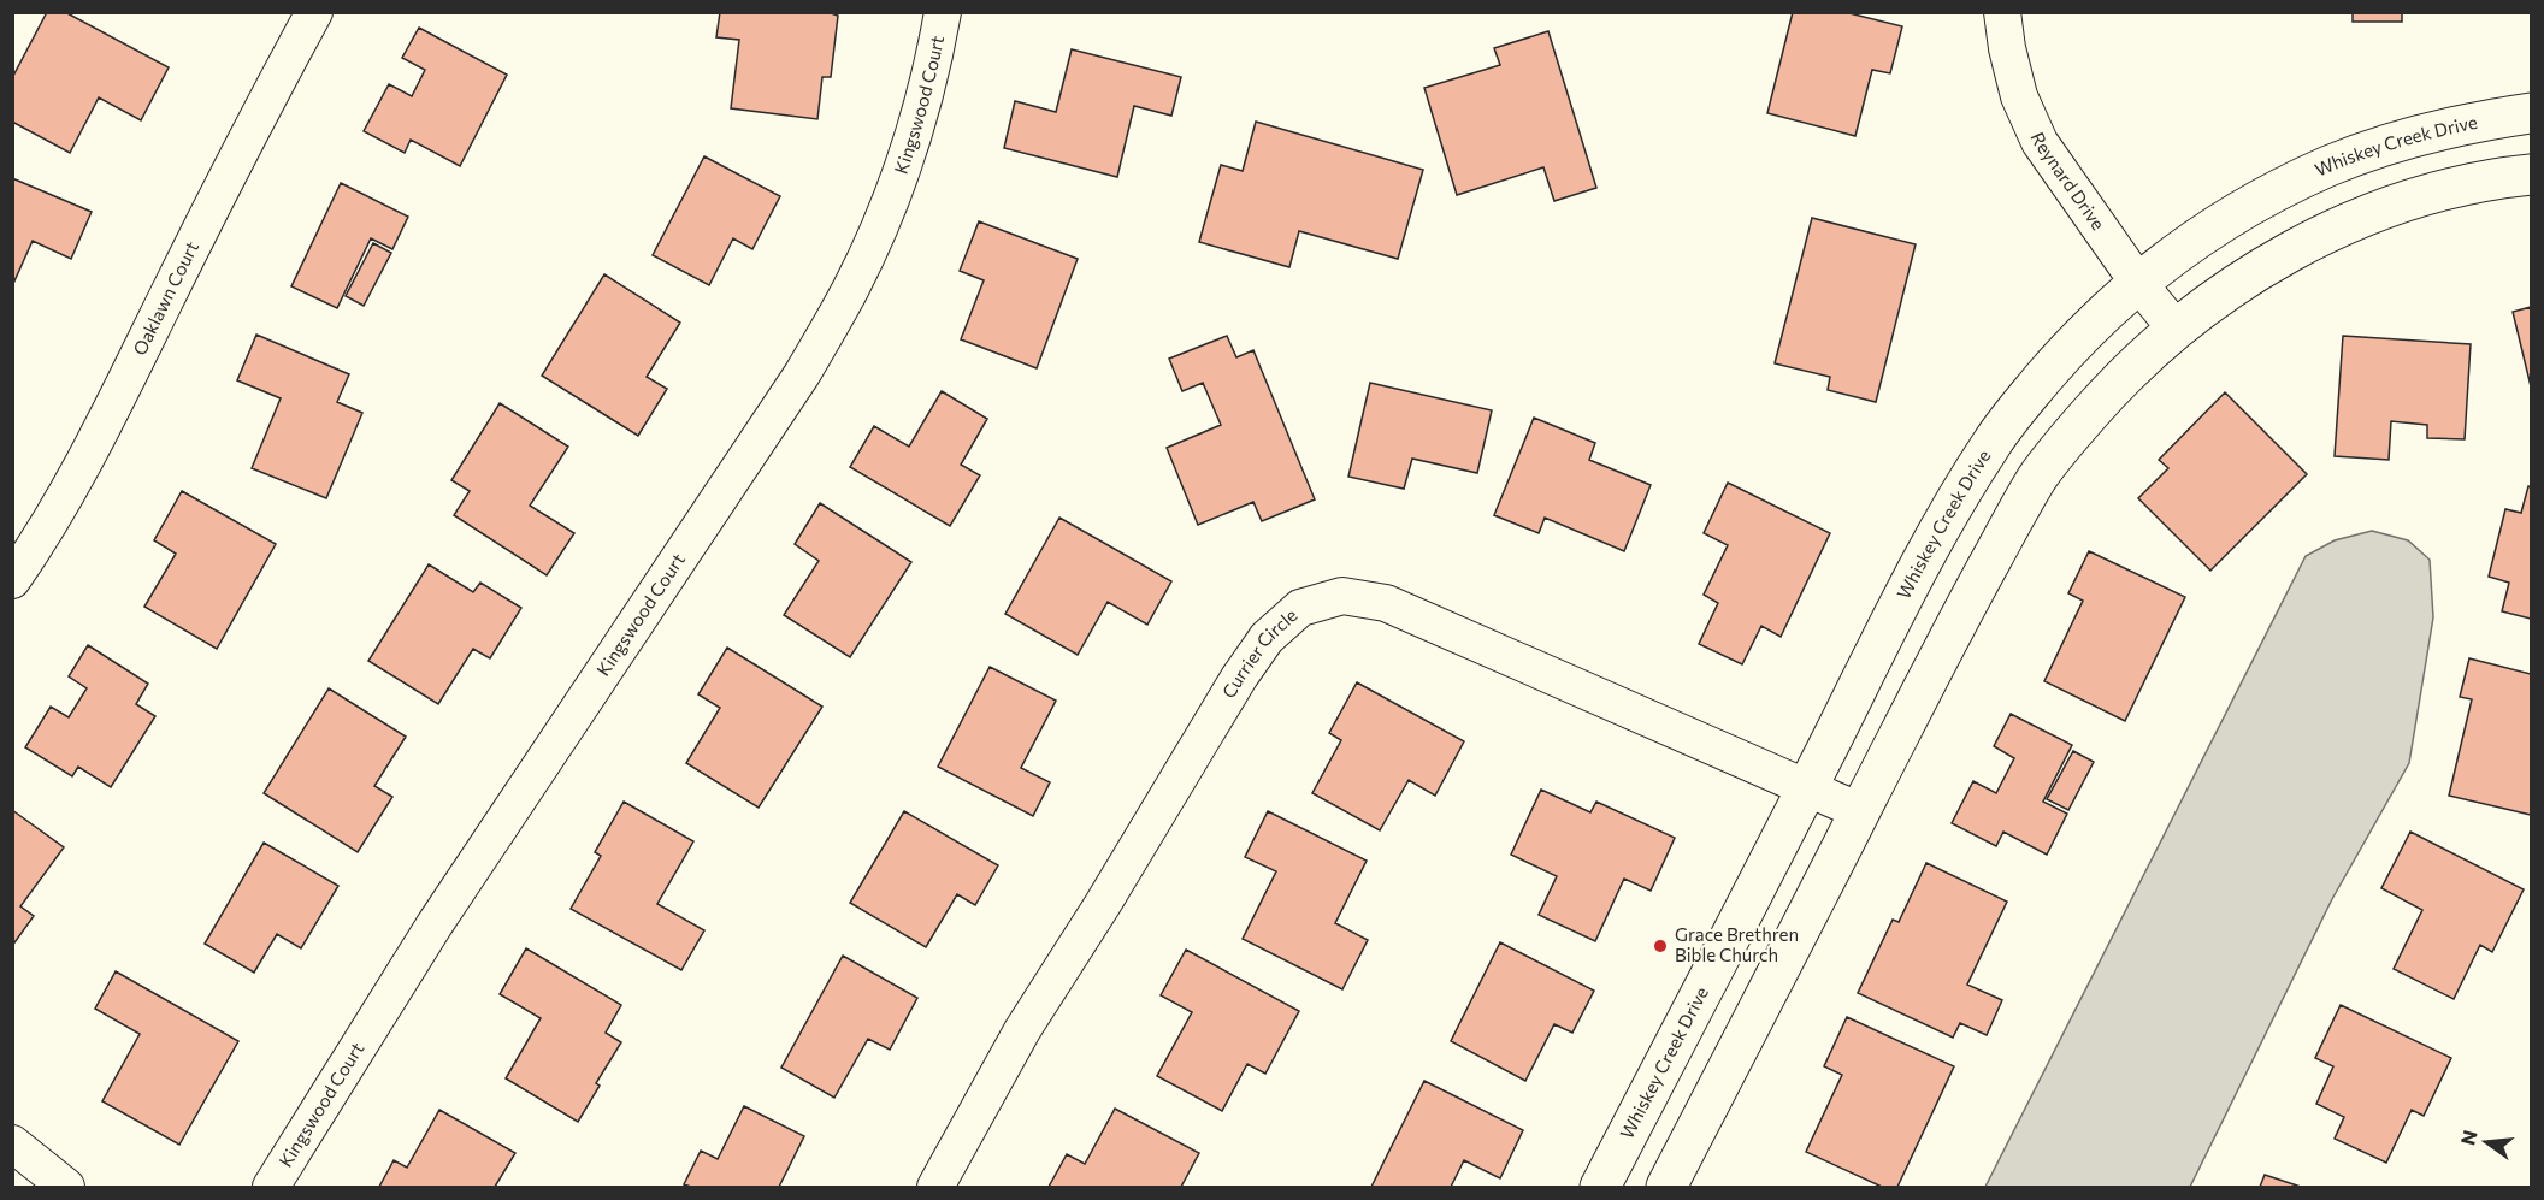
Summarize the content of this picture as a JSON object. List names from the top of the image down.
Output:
{
  "streets": {
    "street": [
      "Kingswood Court",
      "Whiskey Creek Drive",
      "Reynard Drive",
      "Oaklawn Court",
      "Currier Circle"
    ]
  },
  "crossings": [
    ["Whiskey Creek Drive", "Reynard Drive"],
    ["Whiskey Creek Drive", "Currier Circle"]
  ],
  "places": ["Grace Brethren Bible Church"],
  "north": "left"
}
